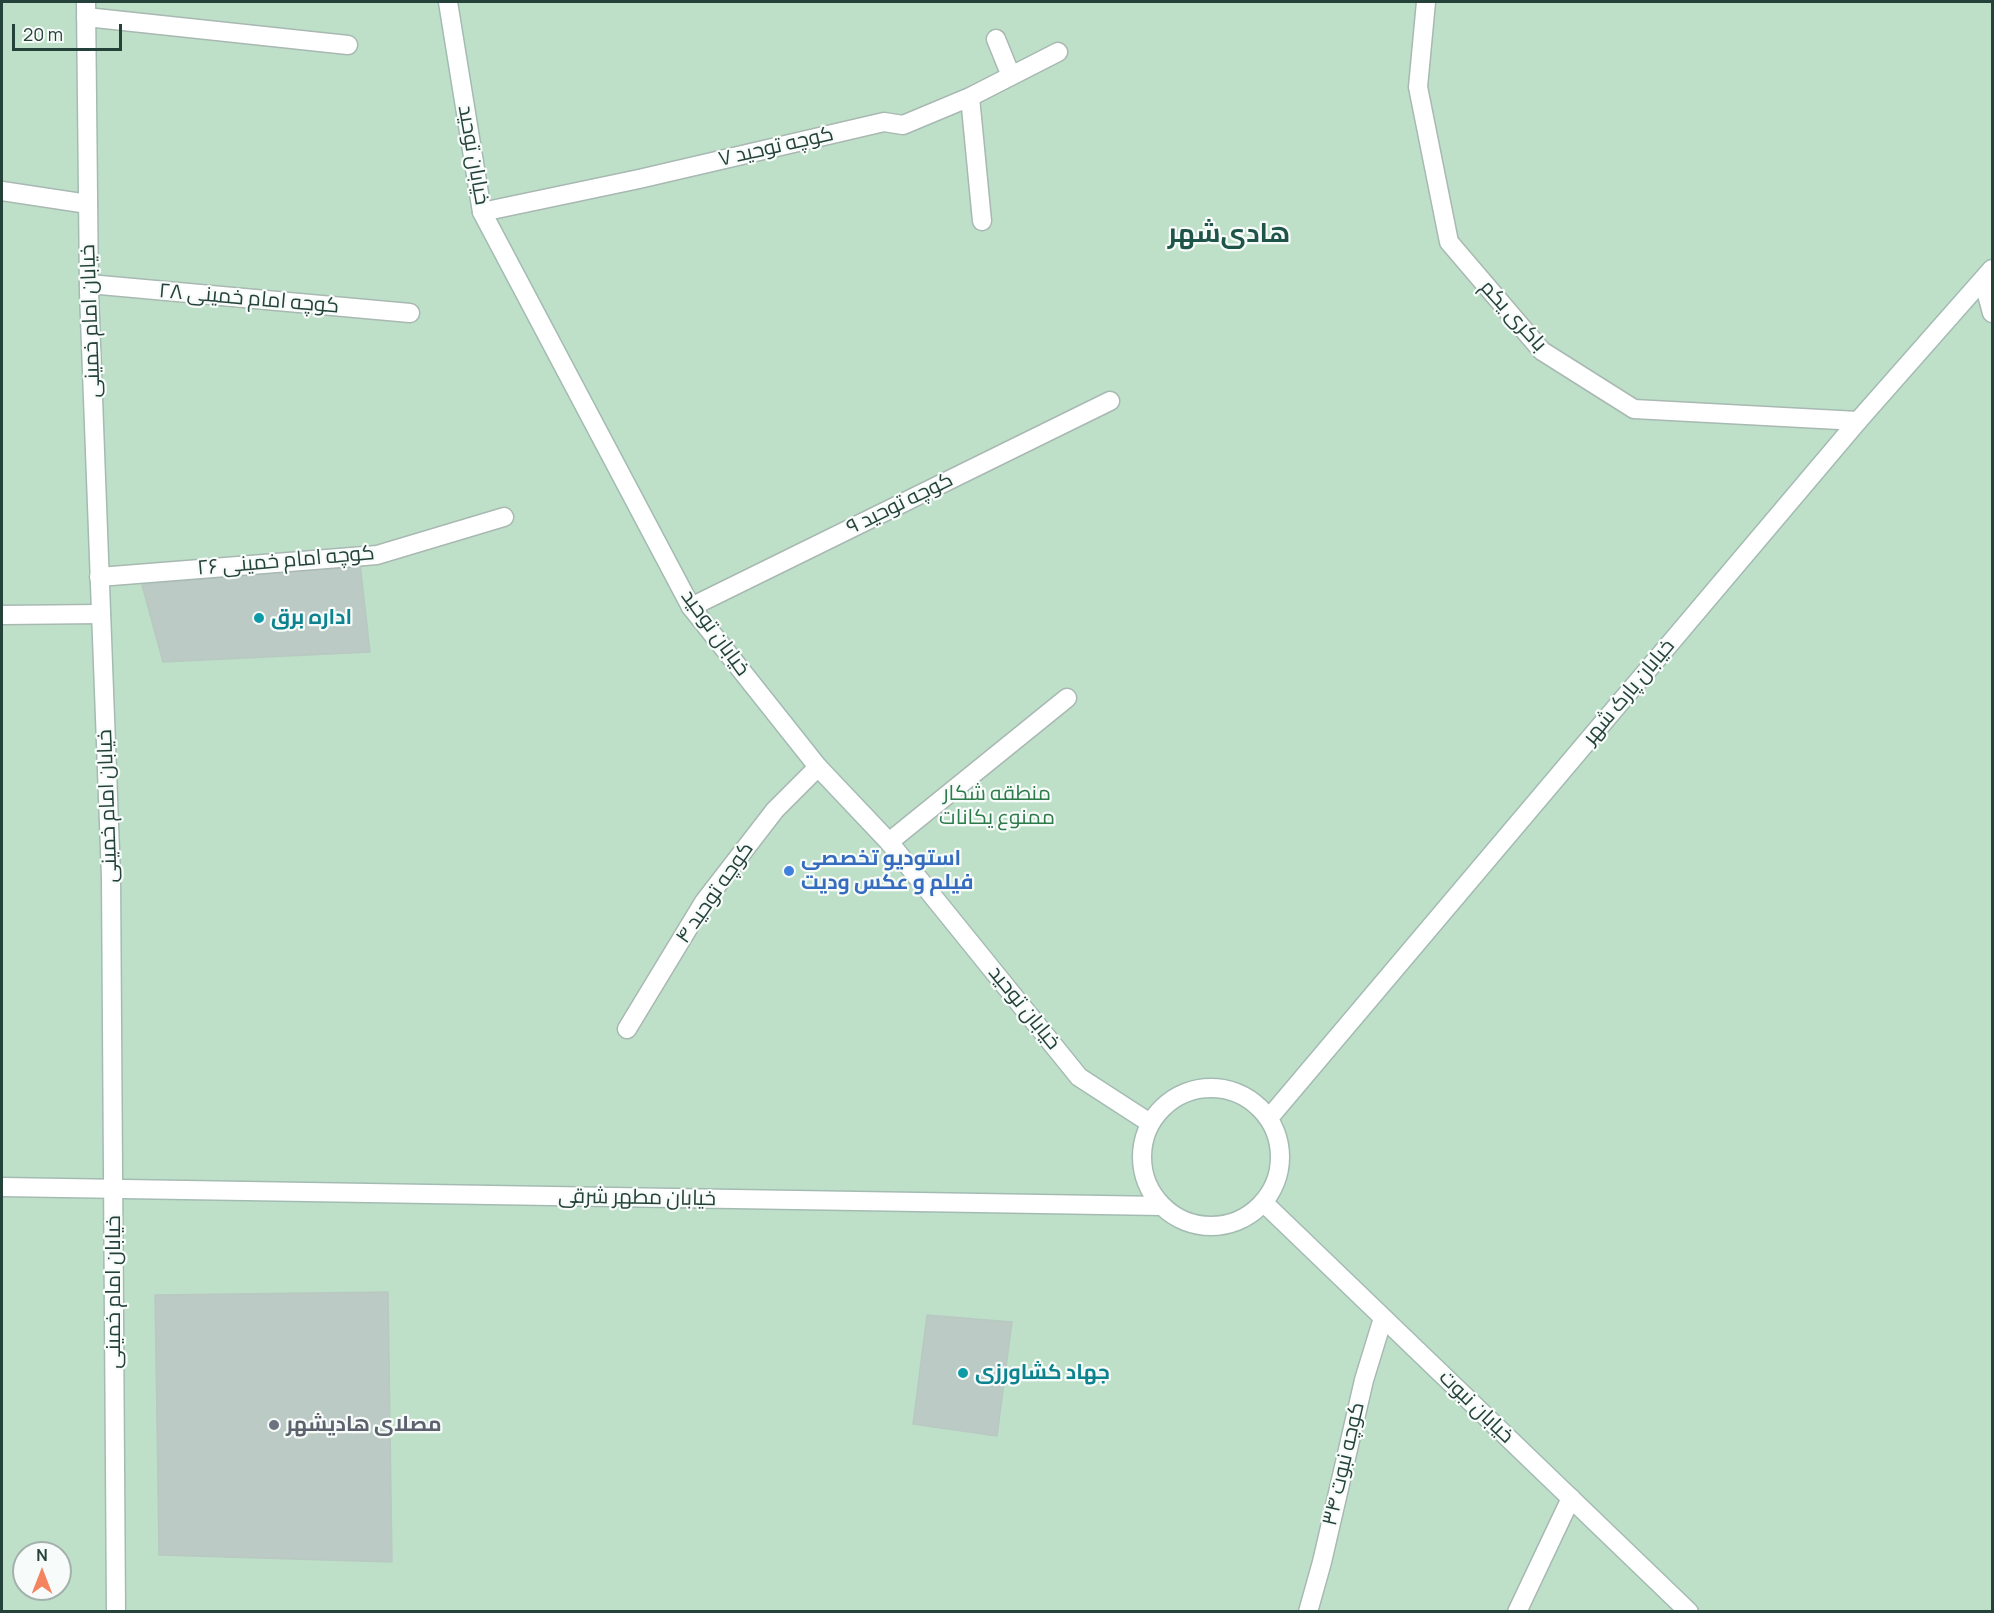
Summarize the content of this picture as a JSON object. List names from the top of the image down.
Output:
{
  "streets": {
    "street": [
      "کوچه توحید ۷",
      "خیابان توحید",
      "کوچه امام خمینی ۲۸",
      "باکری یکم",
      "خیابان امام خمینی",
      "کوچه توحید ۹",
      "کوچه امام خمینی ۲۶",
      "خیابان پارک شهر",
      "کوچه توحید ۴",
      "خیابان مطهر شرقی",
      "خیابان نبوت",
      "کوچه نبوت ۳۴"
    ]
  },
  "crossings": [
    ["کوچه توحید ۷", "خیابان توحید"],
    ["خیابان توحید", "کوچه توحید ۹"],
    ["خیابان توحید", "خیابان پارک شهر"],
    ["خیابان توحید", "کوچه توحید ۴"],
    ["خیابان توحید", "خیابان مطهر شرقی"],
    ["خیابان توحید", "خیابان نبوت"],
    ["کوچه امام خمینی ۲۸", "خیابان امام خمینی"],
    ["باکری یکم", "خیابان پارک شهر"],
    ["خیابان امام خمینی", "کوچه امام خمینی ۲۶"],
    ["خیابان امام خمینی", "خیابان مطهر شرقی"],
    ["خیابان پارک شهر", "خیابان مطهر شرقی"],
    ["خیابان پارک شهر", "خیابان نبوت"],
    ["خیابان مطهر شرقی", "خیابان نبوت"],
    ["خیابان نبوت", "کوچه نبوت ۳۴"]
  ],
  "districts": ["هادی‌شهر"],
  "parks": ["منطقه شکار ممنوع یکانات"],
  "places": [
    "اداره برق",
    "استودیو تخصصی فیلم و عکس ودیت",
    "جهاد کشاورزی",
    "مصلای هادیشهر"
  ],
  "scale_bar": "20 m",
  "north": "top"
}
